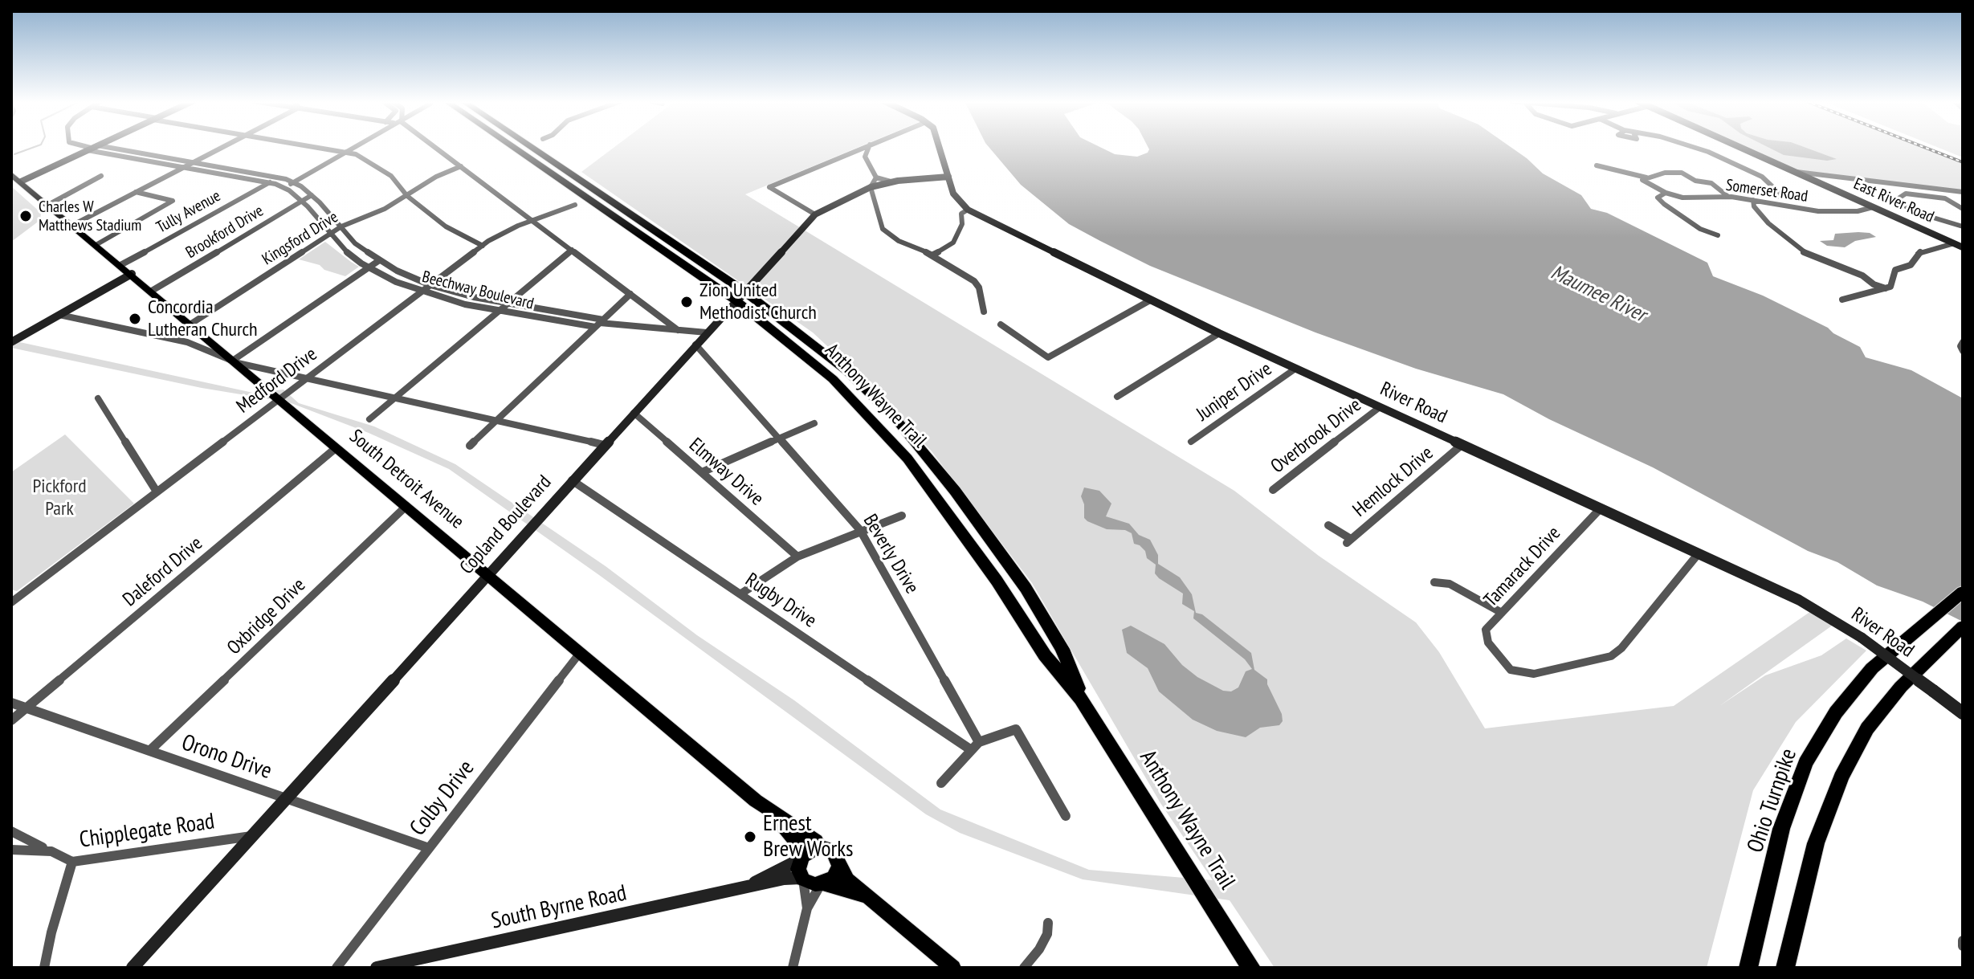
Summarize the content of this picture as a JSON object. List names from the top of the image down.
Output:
{
  "streets": {
    "highway": ["Anthony Wayne Trail", "Ohio Turnpike"],
    "main road": ["South Detroit Avenue"],
    "street": [
      "Somerset Road",
      "East River Road",
      "Tully Avenue",
      "Brookford Drive",
      "Kingsford Drive",
      "Beechway Boulevard",
      "Medford Drive",
      "Juniper Drive",
      "River Road",
      "Overbrook Drive",
      "Elmway Drive",
      "Hemlock Drive",
      "Copland Boulevard",
      "Beverly Drive",
      "Tamarack Drive",
      "Daleford Drive",
      "Rugby Drive",
      "Oxbridge Drive",
      "Orono Drive",
      "Colby Drive",
      "Chipplegate Road",
      "South Byrne Road"
    ]
  },
  "crossings": [
    ["Somerset Road", "East River Road"],
    ["Tully Avenue", "Beechway Boulevard"],
    ["Tully Avenue", "South Detroit Avenue"],
    ["Brookford Drive", "Beechway Boulevard"],
    ["Brookford Drive", "South Detroit Avenue"],
    ["Kingsford Drive", "Beechway Boulevard"],
    ["Kingsford Drive", "South Detroit Avenue"],
    ["Beechway Boulevard", "Medford Drive"],
    ["Beechway Boulevard", "Copland Boulevard"],
    ["Medford Drive", "South Detroit Avenue"],
    ["Juniper Drive", "River Road"],
    ["Anthony Wayne Trail", "Copland Boulevard"],
    ["River Road", "Overbrook Drive"],
    ["River Road", "Hemlock Drive"],
    ["River Road", "Tamarack Drive"],
    ["Elmway Drive", "Copland Boulevard"],
    ["South Detroit Avenue", "Copland Boulevard"],
    ["South Detroit Avenue", "Daleford Drive"],
    ["South Detroit Avenue", "Oxbridge Drive"],
    ["South Detroit Avenue", "Colby Drive"],
    ["South Detroit Avenue", "South Byrne Road"],
    ["Copland Boulevard", "Beverly Drive"],
    ["Copland Boulevard", "Rugby Drive"],
    ["Copland Boulevard", "Orono Drive"],
    ["Copland Boulevard", "Chipplegate Road"],
    ["Daleford Drive", "Orono Drive"],
    ["Oxbridge Drive", "Orono Drive"],
    ["Orono Drive", "Colby Drive"]
  ],
  "water": ["Maumee River"],
  "parks": ["Pickford Park"],
  "places": [
    "Charles W Matthews Stadium",
    "Zion United Methodist Church",
    "Concordia Lutheran Church",
    "Ernest Brew Works"
  ]
}
